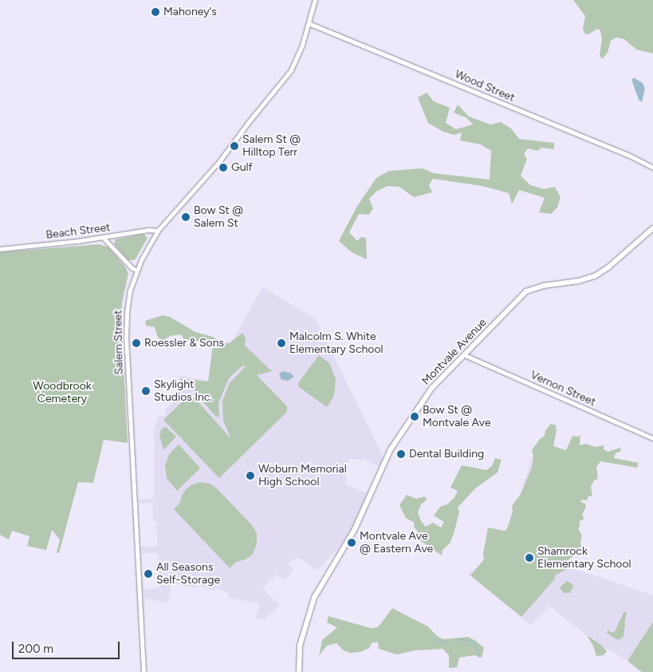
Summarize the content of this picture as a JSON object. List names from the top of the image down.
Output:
{
  "streets": {
    "main road": ["Montvale Avenue"],
    "street": [
      "Wood Street",
      "Beach Street",
      "Salem Street",
      "Vernon Street"
    ]
  },
  "crossings": [
    ["Wood Street", "Salem Street"],
    ["Beach Street", "Salem Street"],
    ["Montvale Avenue", "Vernon Street"]
  ],
  "parks": ["Woodbrook Cemetery"],
  "places": [
    "Mahoney's",
    "Salem St @ Hilltop Terr",
    "Gulf",
    "Bow St @ Salem St",
    "Roessler & Sons",
    "Malcolm S. White Elementary School",
    "Skylight Studios Inc.",
    "Bow St @ Montvale Ave",
    "Dental Building",
    "Woburn Memorial High School",
    "Montvale Ave @ Eastern Ave",
    "Shamrock Elementary School",
    "All Seasons Self-Storage"
  ],
  "scale_bar": "200 m"
}
